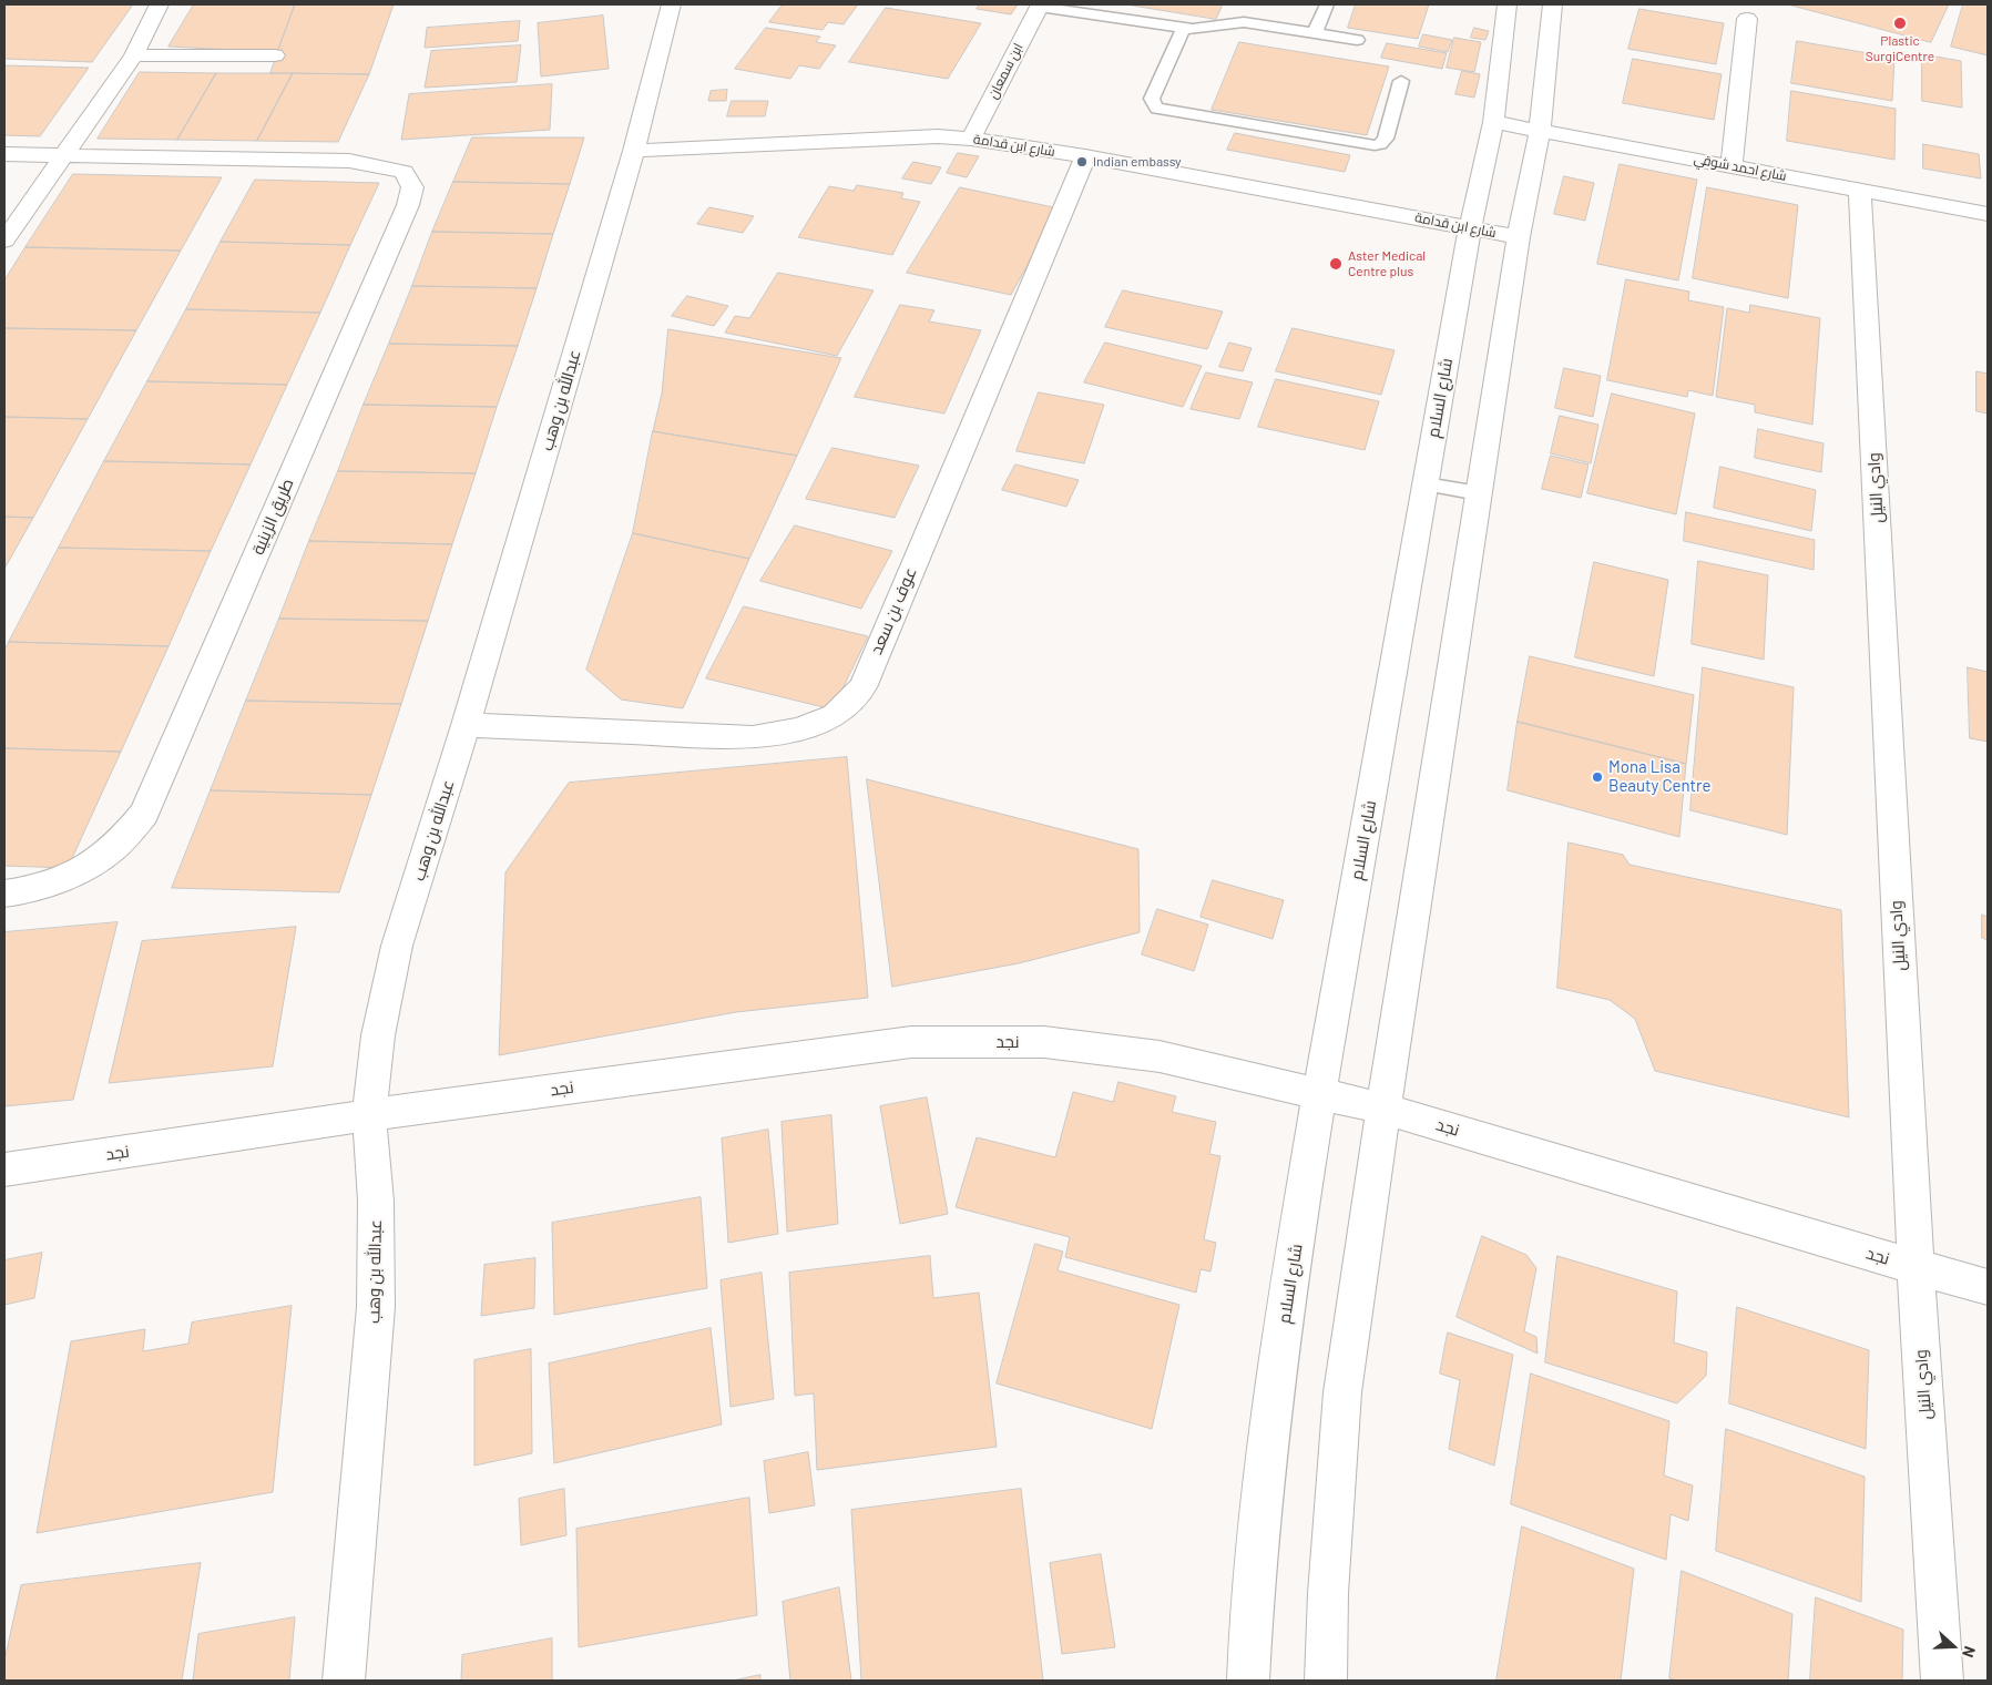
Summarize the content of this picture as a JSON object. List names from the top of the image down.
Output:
{
  "streets": {
    "street": [
      "ابن سمعان",
      "شارع ابن قدامة",
      "شارع احمد شوقي",
      "شارع السلام",
      "عبدالله بن وهب",
      "وادي النيل",
      "طريق الزينية",
      "عوف بن سعد",
      "نجد"
    ]
  },
  "crossings": [
    ["ابن سمعان", "شارع ابن قدامة"],
    ["شارع ابن قدامة", "شارع السلام"],
    ["شارع ابن قدامة", "عبدالله بن وهب"],
    ["شارع ابن قدامة", "عوف بن سعد"],
    ["شارع احمد شوقي", "شارع السلام"],
    ["شارع احمد شوقي", "وادي النيل"],
    ["شارع السلام", "نجد"],
    ["عبدالله بن وهب", "عوف بن سعد"],
    ["عبدالله بن وهب", "نجد"],
    ["وادي النيل", "نجد"]
  ],
  "places": [
    "Plastic SurgiCentre",
    "Indian embassy",
    "Aster Medical Centre plus",
    "Mona Lisa Beauty Centre"
  ],
  "north": "right"
}
